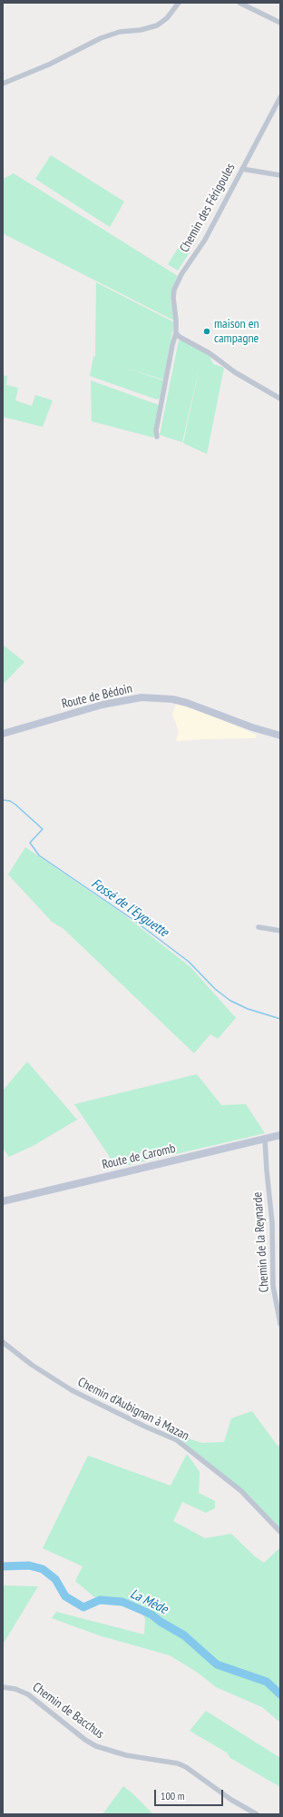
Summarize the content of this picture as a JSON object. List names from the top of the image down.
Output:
{
  "streets": {
    "main road": ["Route de Bédoin", "Route de Caromb"],
    "street": [
      "Chemin des Férigoules",
      "Chemin de la Reynarde",
      "Chemin d'Aubignan à Mazan",
      "Chemin de Bacchus"
    ]
  },
  "crossings": [
    ["Route de Caromb", "Chemin de la Reynarde"]
  ],
  "water": ["Fossé de l'Eyguette", "La Mède"],
  "places": ["maison en campagne"],
  "scale_bar": "100 m"
}
